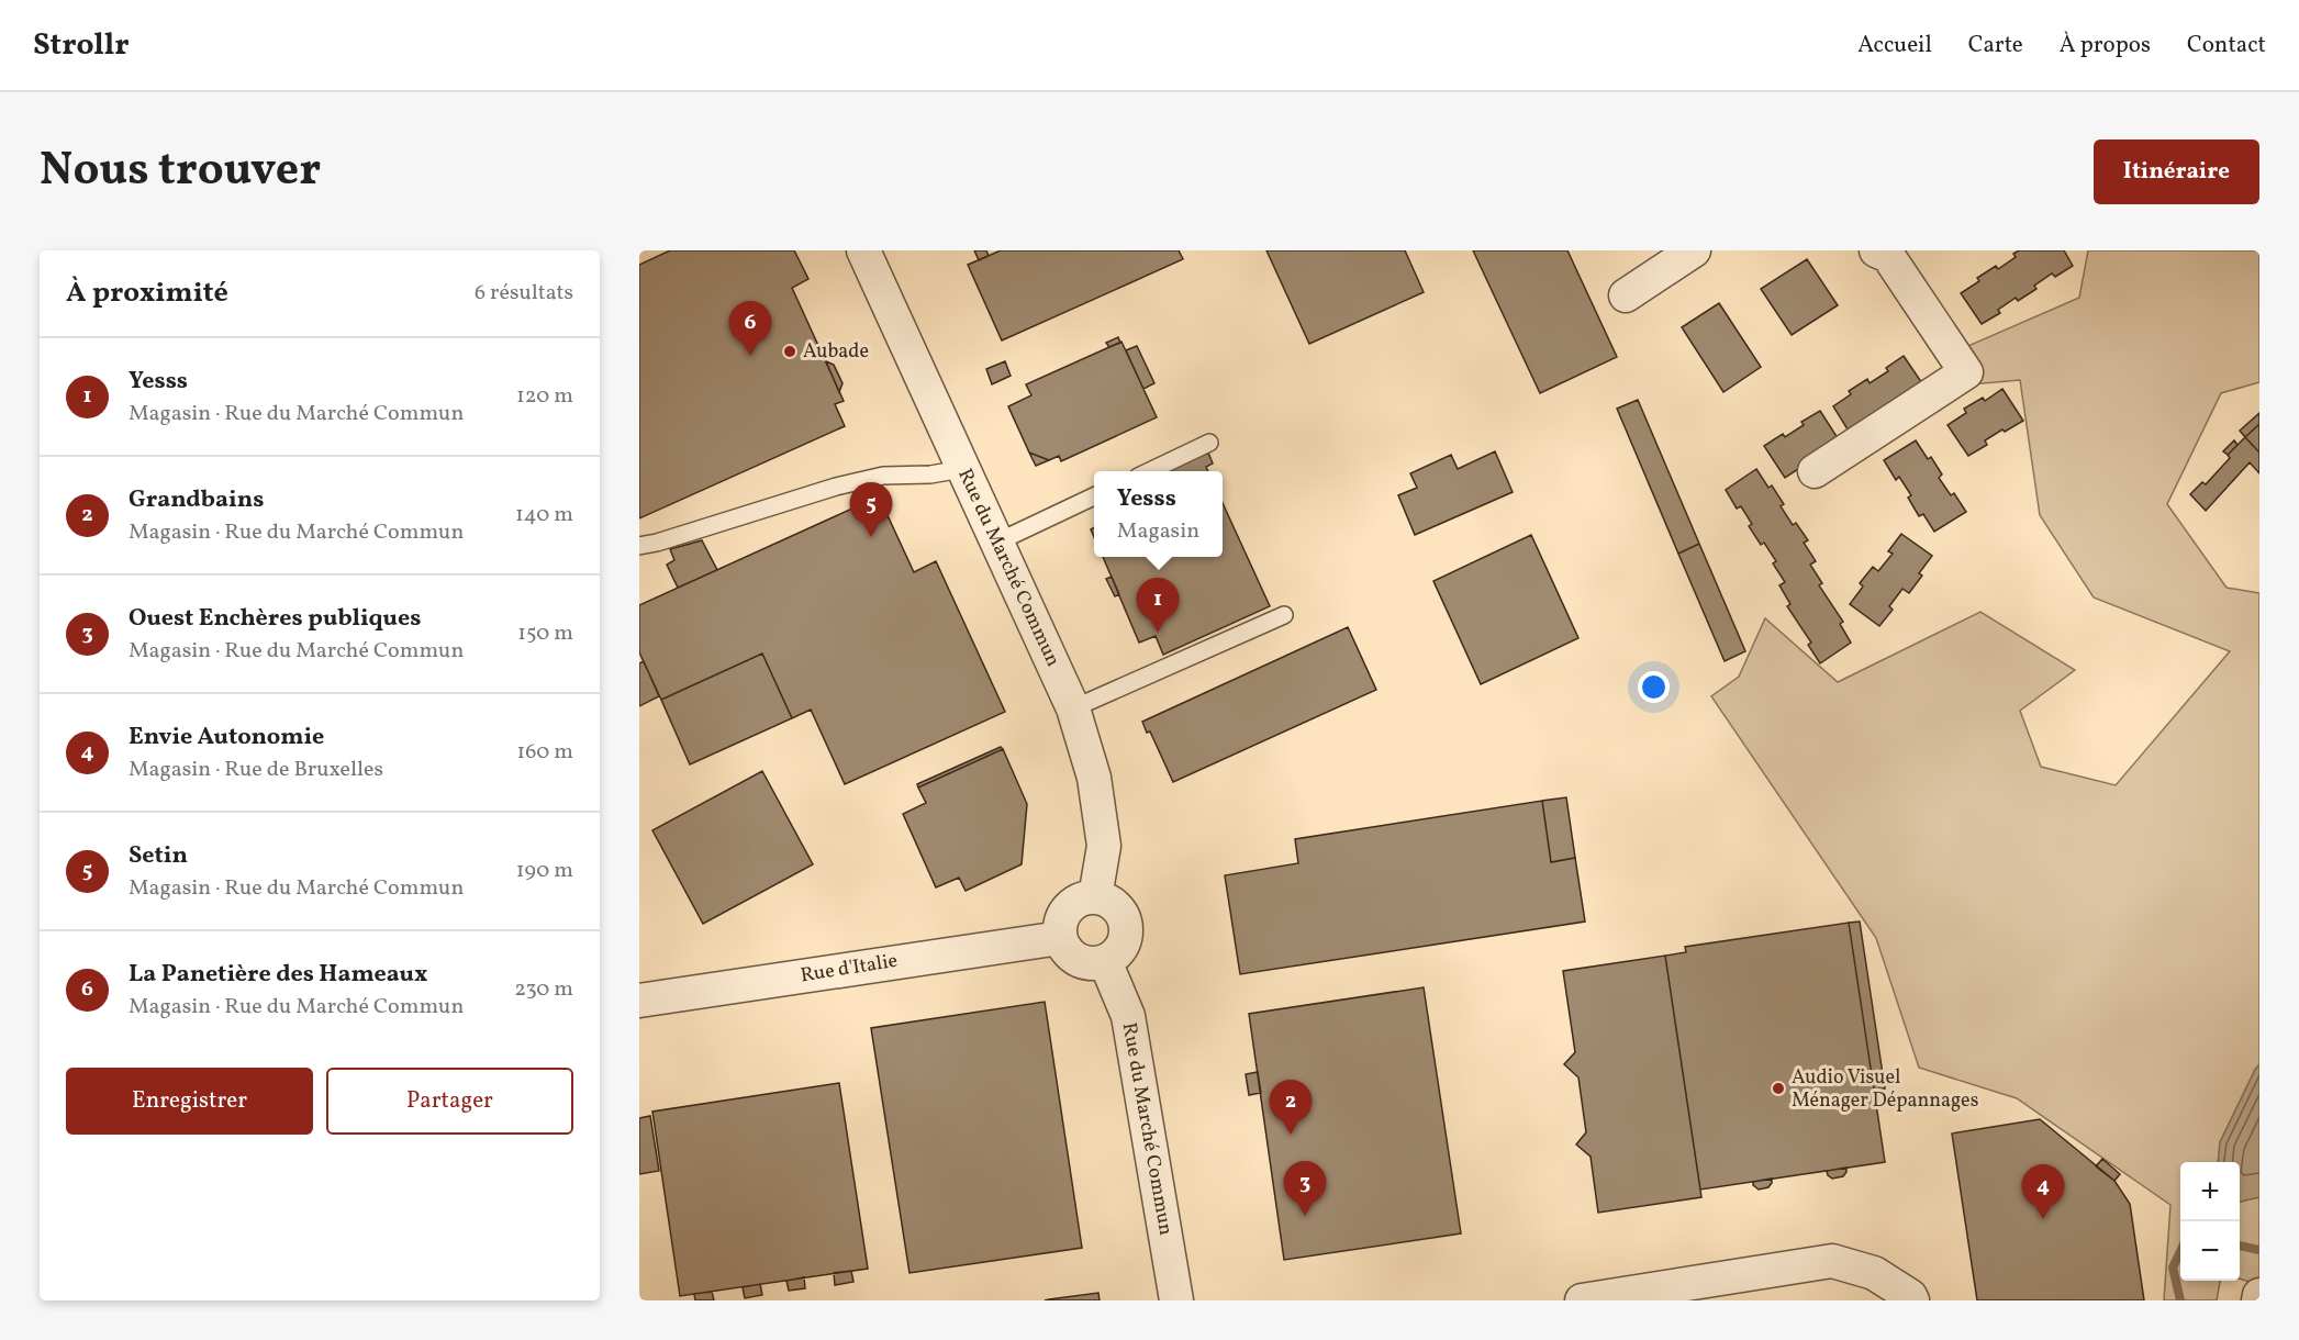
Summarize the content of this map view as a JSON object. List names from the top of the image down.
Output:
{
  "streets": {
    "street": ["Rue du Marché Commun", "Rue d'Italie"]
  },
  "crossings": [
    ["Rue du Marché Commun", "Rue d'Italie"]
  ],
  "places": ["Aubade", "Audio Visuel Ménager Dépannages"],
  "page": {
    "header": "Strollr",
    "nav": [
      "Accueil",
      "Carte",
      "À propos",
      "Contact"
    ],
    "title": "Nous trouver",
    "buttons": [
      "Itinéraire",
      ["Enregistrer", "Partager"]
    ],
    "heading": ["À proximité", "6 résultats"],
    "pins": [
      "6",
      "5",
      "1",
      "2",
      "3",
      "4"
    ],
    "list": [
      {
        "mark": "1",
        "name": "Yesss",
        "note": "Magasin · Rue du Marché Commun",
        "value": "120 m"
      },
      {
        "mark": "2",
        "name": "Grandbains",
        "note": "Magasin · Rue du Marché Commun",
        "value": "140 m"
      },
      {
        "mark": "3",
        "name": "Ouest Enchères publiques",
        "note": "Magasin · Rue du Marché Commun",
        "value": "150 m"
      },
      {
        "mark": "4",
        "name": "Envie Autonomie",
        "note": "Magasin · Rue de Bruxelles",
        "value": "160 m"
      },
      {
        "mark": "5",
        "name": "Setin",
        "note": "Magasin · Rue du Marché Commun",
        "value": "190 m"
      },
      {
        "mark": "6",
        "name": "La Panetière des Hameaux",
        "note": "Magasin · Rue du Marché Commun",
        "value": "230 m"
      }
    ],
    "popup": ["Yesss", "Magasin"],
    "map_buttons": ["+", "−"]
  }
}
